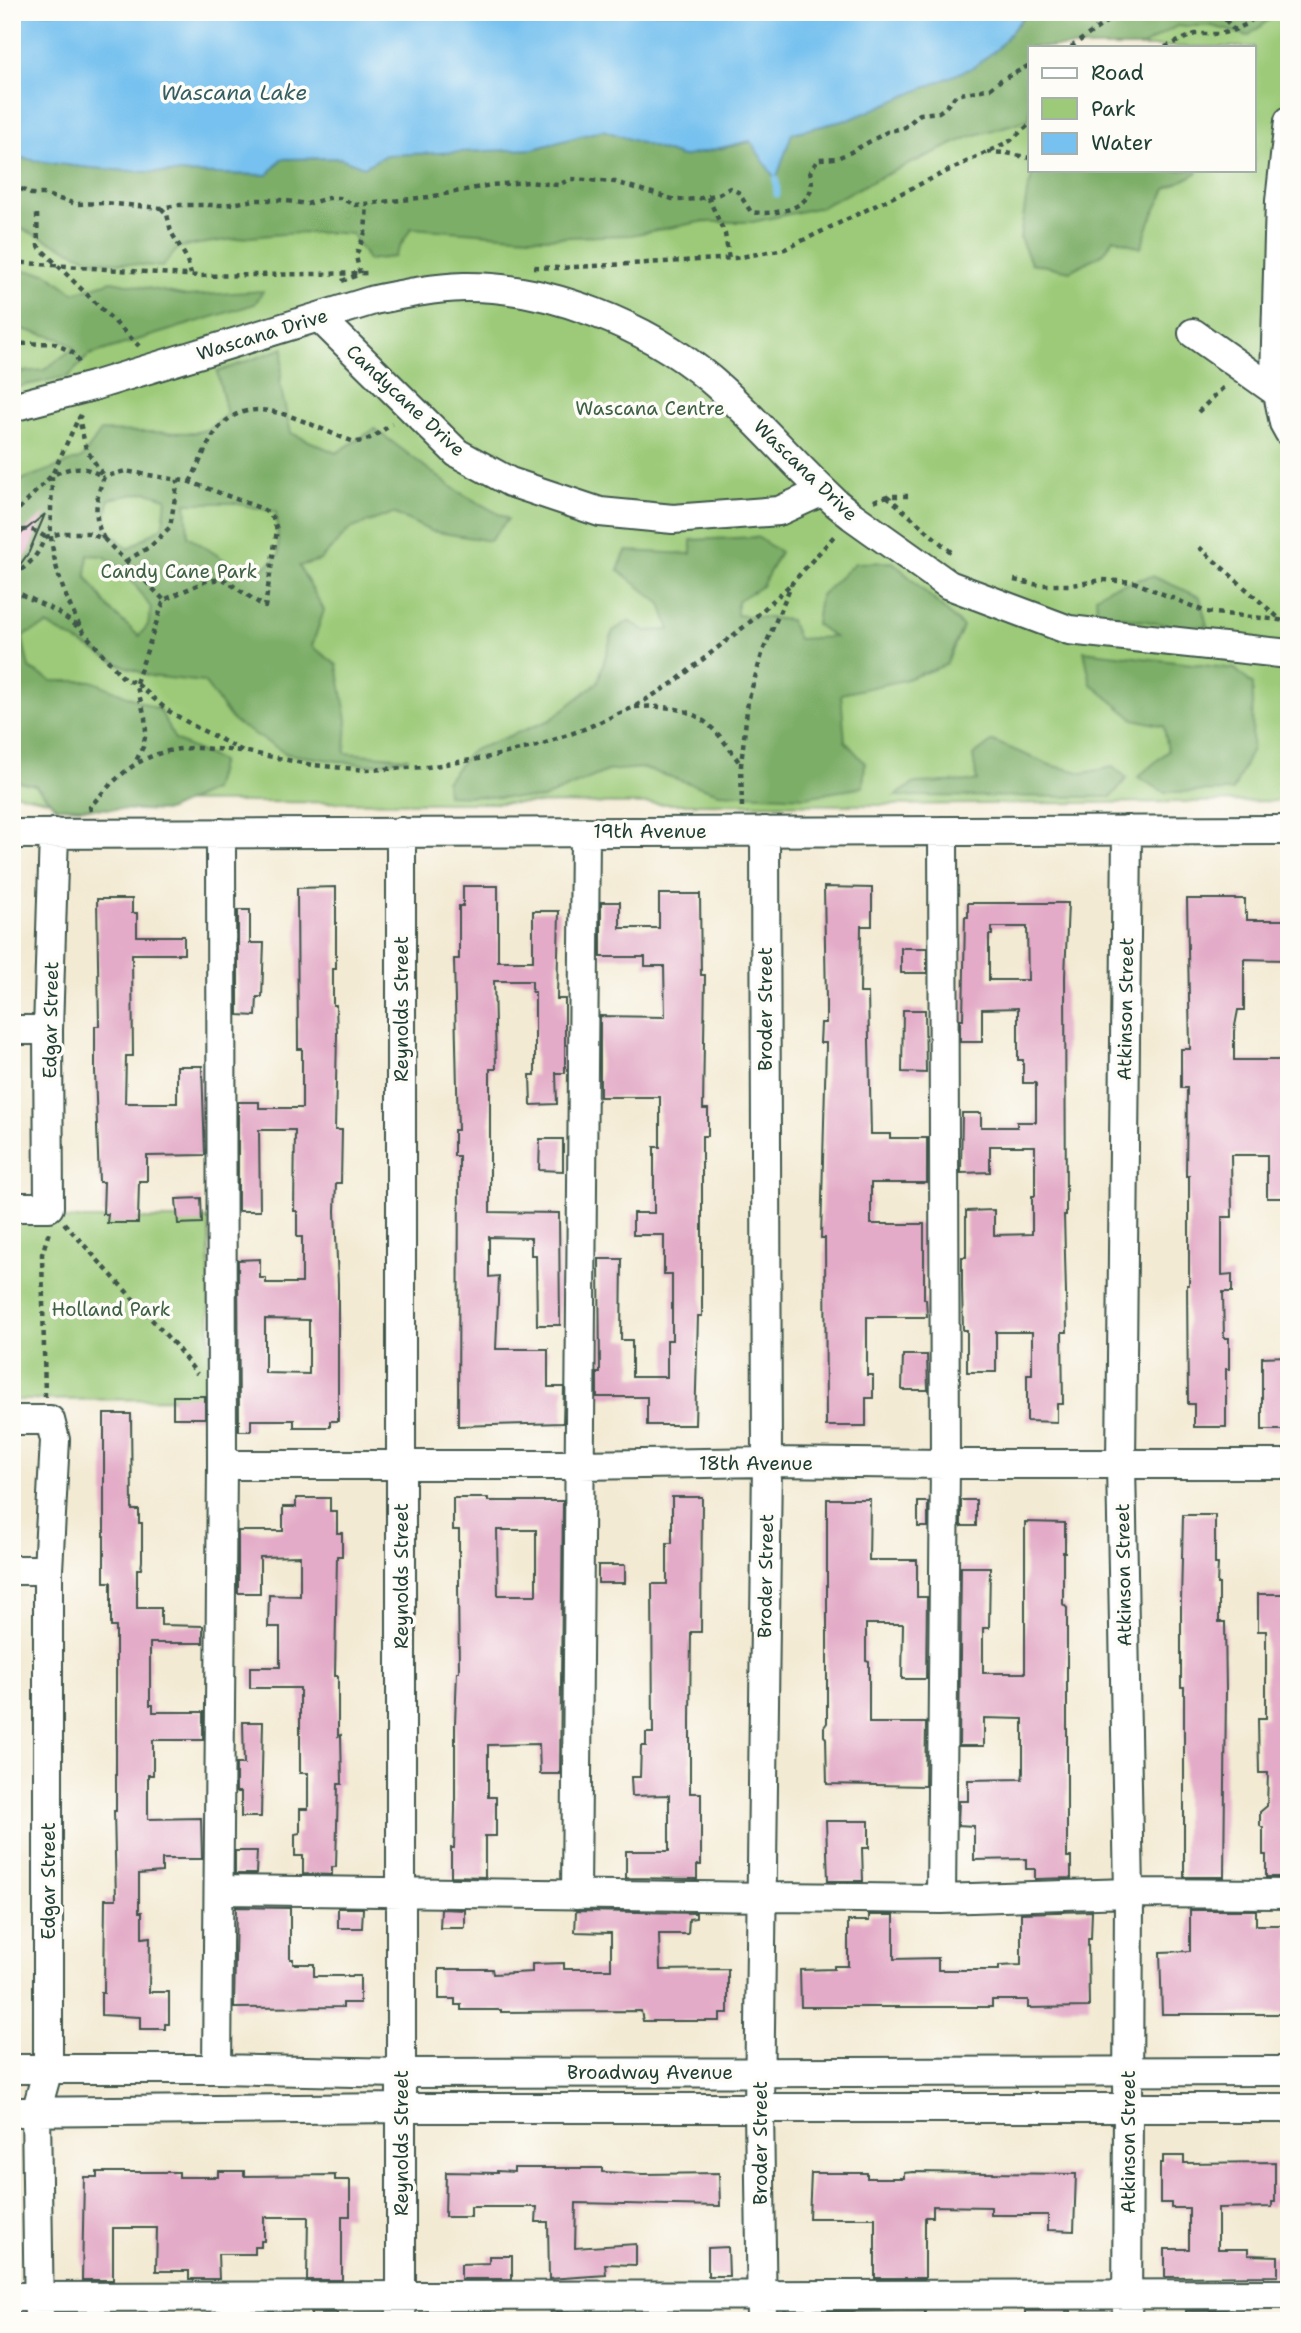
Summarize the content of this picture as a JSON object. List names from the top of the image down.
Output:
{
  "streets": {
    "street": [
      "Wascana Drive",
      "Candycane Drive",
      "19th Avenue",
      "Reynolds Street",
      "Broder Street",
      "Atkinson Street",
      "Edgar Street",
      "18th Avenue",
      "Broadway Avenue"
    ]
  },
  "crossings": [
    ["Wascana Drive", "Candycane Drive"],
    ["19th Avenue", "Reynolds Street"],
    ["19th Avenue", "Broder Street"],
    ["19th Avenue", "Atkinson Street"],
    ["19th Avenue", "Edgar Street"],
    ["Reynolds Street", "18th Avenue"],
    ["Reynolds Street", "Broadway Avenue"],
    ["Broder Street", "18th Avenue"],
    ["Broder Street", "Broadway Avenue"],
    ["Atkinson Street", "18th Avenue"],
    ["Atkinson Street", "Broadway Avenue"],
    ["Edgar Street", "Broadway Avenue"]
  ],
  "water": ["Wascana Lake"],
  "parks": ["Wascana Centre", "Candy Cane Park", "Holland Park"],
  "legend": ["Road", "Park", "Water"]
}
